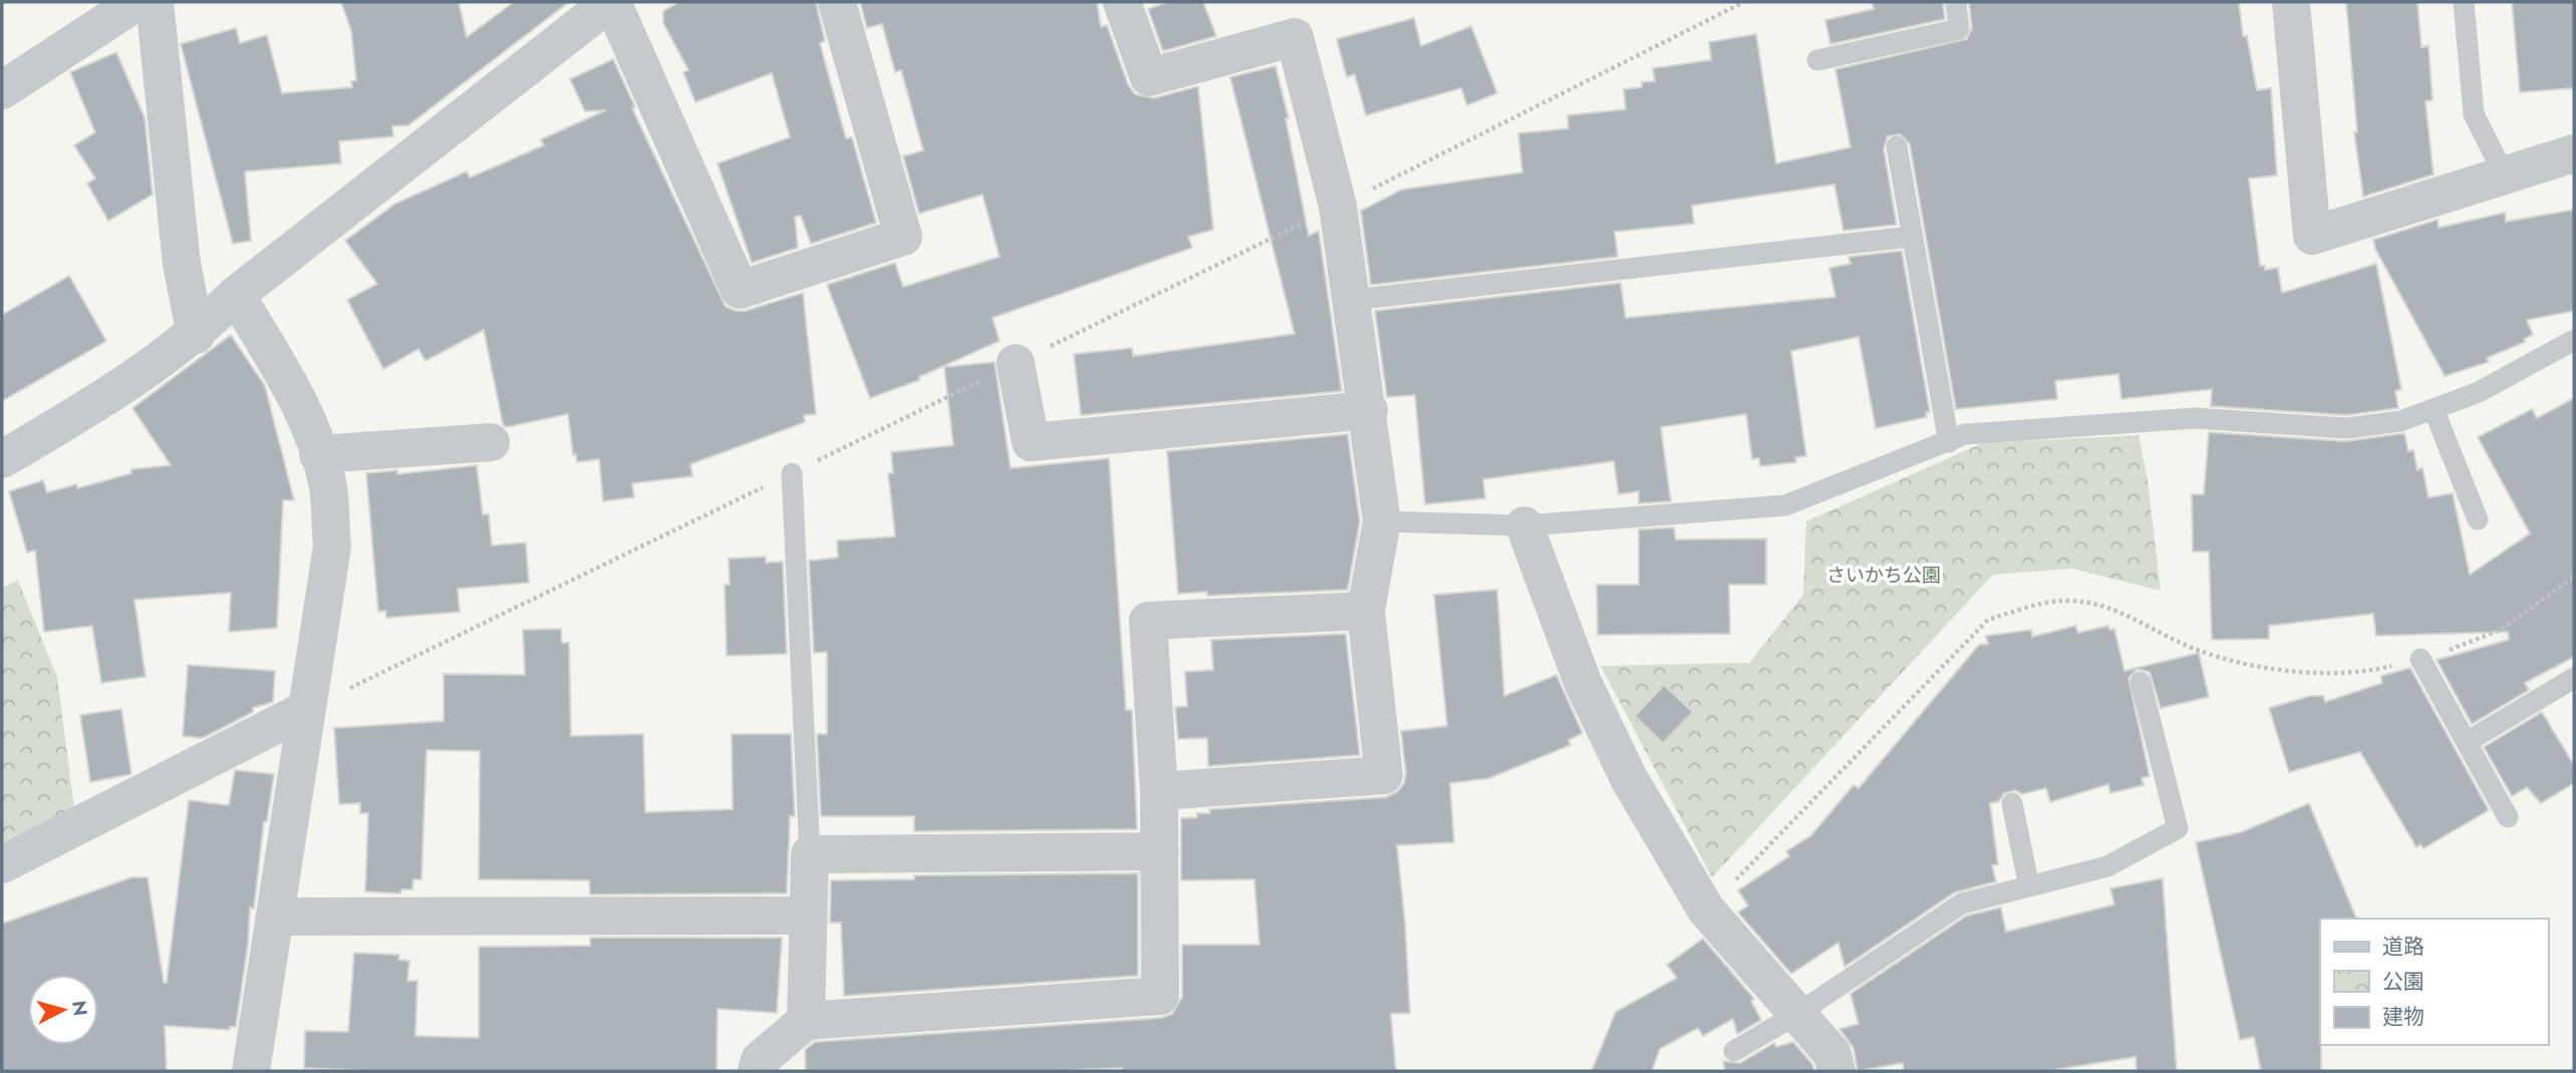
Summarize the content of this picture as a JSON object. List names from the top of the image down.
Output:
{
  "parks": ["さいかち公園"],
  "legend": ["道路", "公園", "建物"],
  "north": "right"
}
